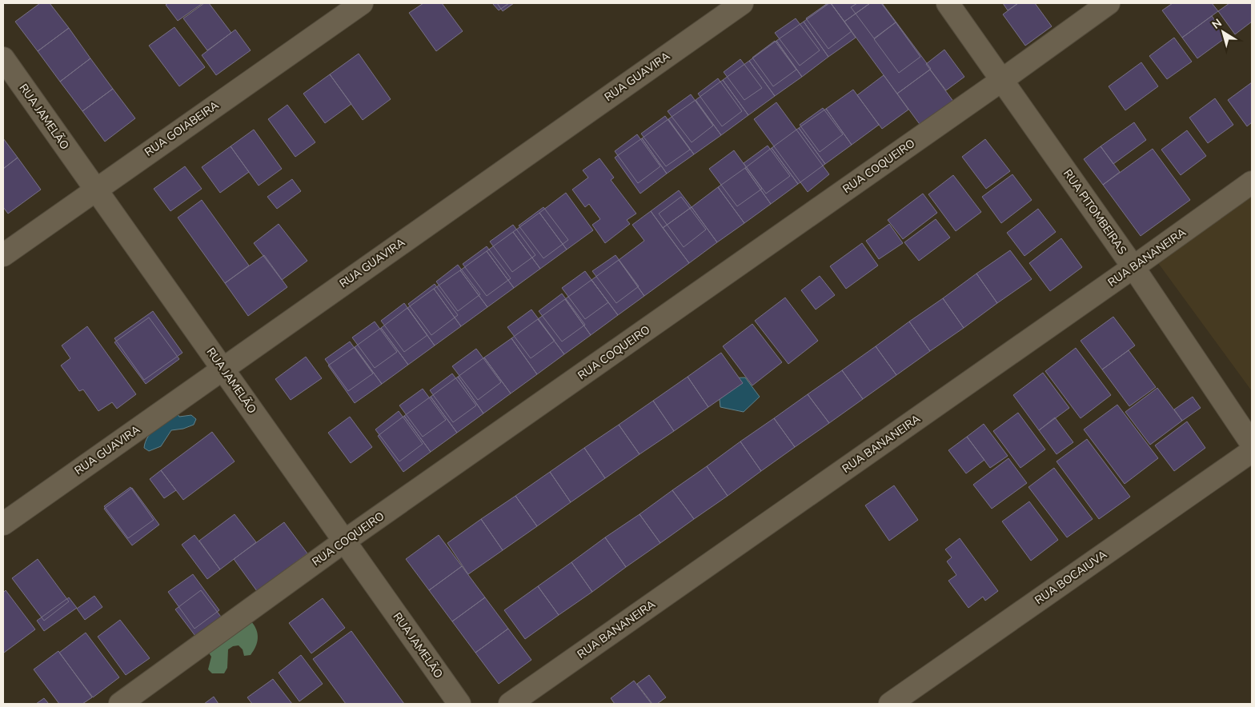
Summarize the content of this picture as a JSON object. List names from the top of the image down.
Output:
{
  "streets": {
    "street": [
      "RUA GUAVIRA",
      "RUA JAMELÃO",
      "RUA GOIABEIRA",
      "RUA COQUEIRO",
      "RUA PITOMBEIRAS",
      "RUA BANANEIRA",
      "RUA BOCAIUVA"
    ]
  },
  "crossings": [
    ["RUA GUAVIRA", "RUA JAMELÃO"],
    ["RUA JAMELÃO", "RUA GOIABEIRA"],
    ["RUA JAMELÃO", "RUA COQUEIRO"],
    ["RUA COQUEIRO", "RUA PITOMBEIRAS"],
    ["RUA PITOMBEIRAS", "RUA BANANEIRA"]
  ],
  "north": "top left"
}
